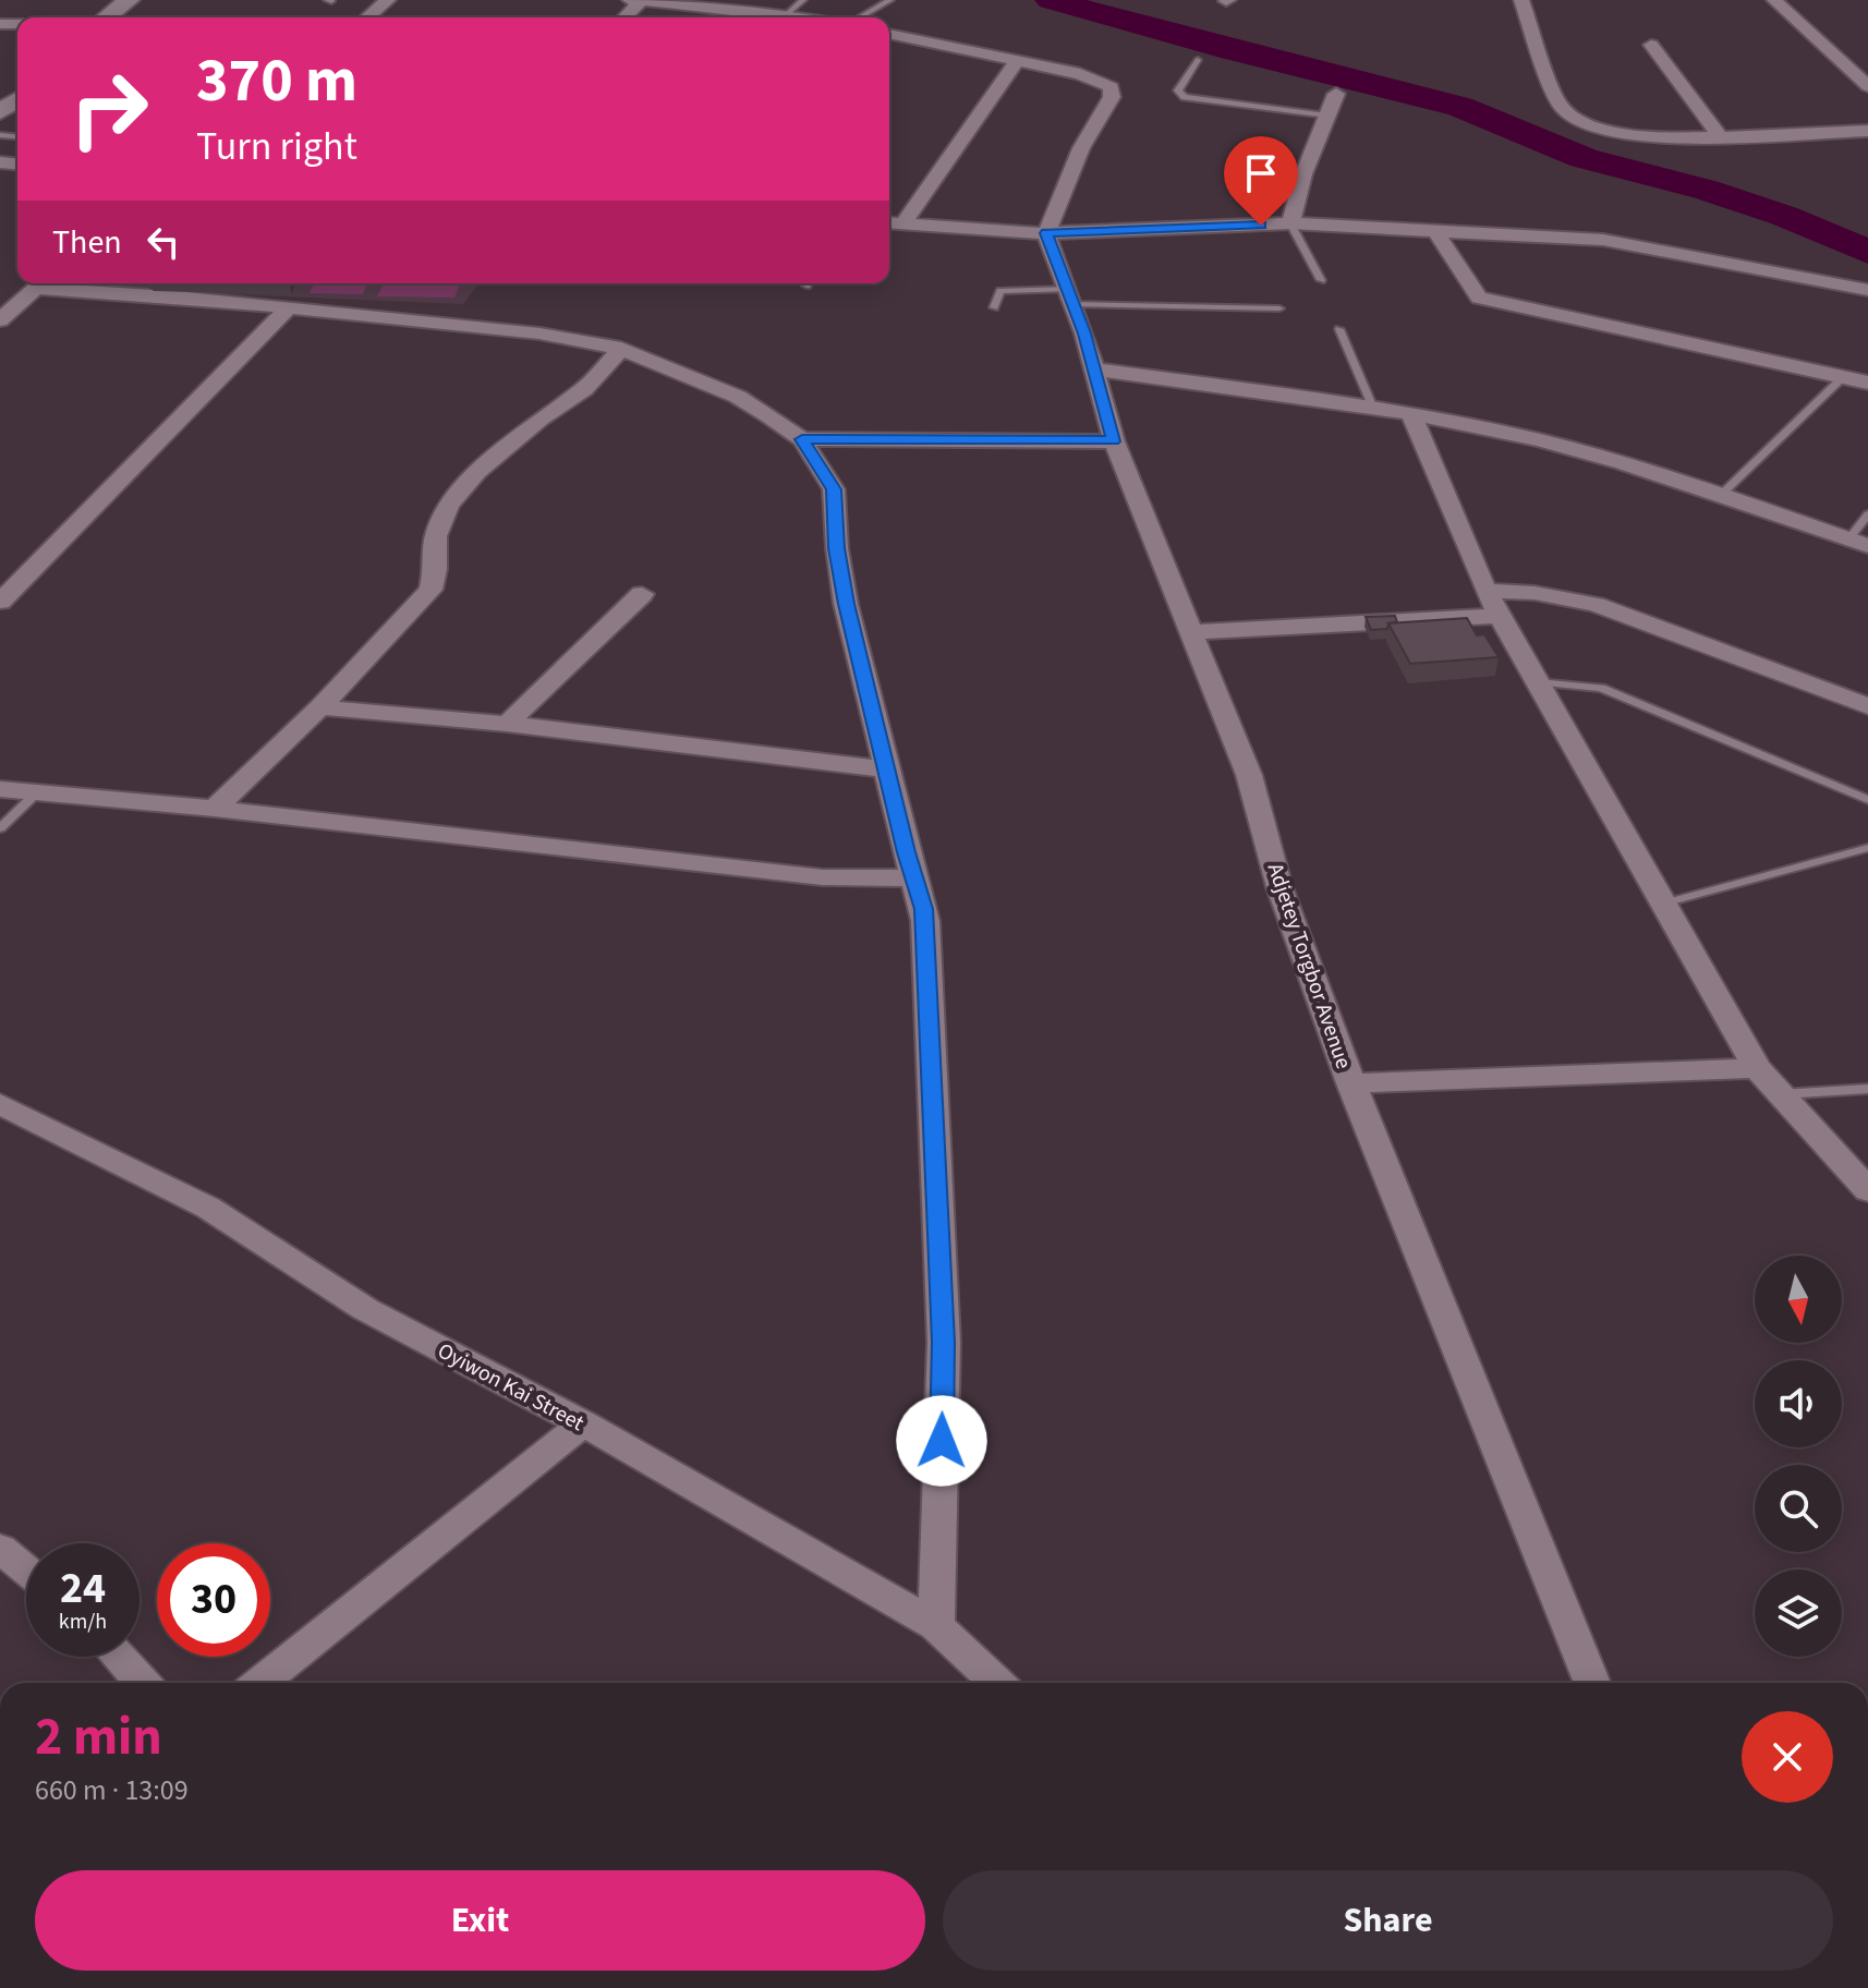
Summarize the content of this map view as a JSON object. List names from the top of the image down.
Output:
{
  "streets": {
    "street": ["Adjetey Torgbor Avenue", "Oyiwon Kai Street"]
  },
  "north": "bottom",
  "page": {
    "turn": ["370 m", "Turn right"],
    "then": "Then",
    "speed": "24 km/h",
    "limit": "30",
    "heading": ["2 min", "660 m · 13:09"],
    "buttons": ["Exit", "Share"]
  }
}
